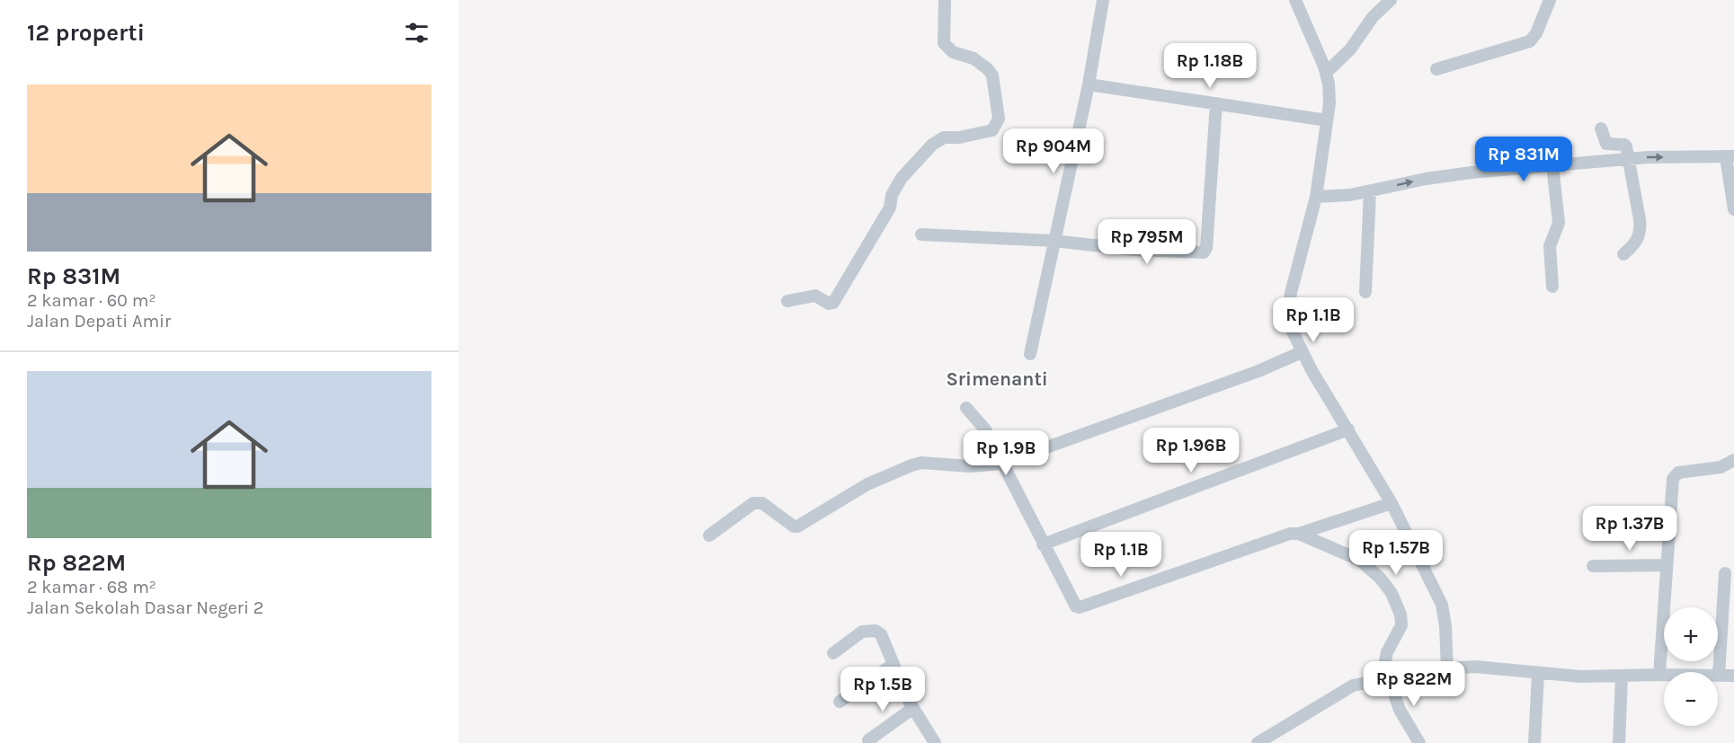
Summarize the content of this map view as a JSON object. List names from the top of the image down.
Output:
{
  "districts": ["Srimenanti"],
  "page": {
    "heading": "12 properti",
    "price": [
      "Rp 1.18B",
      "Rp 904M",
      "Rp 831M",
      "Rp 795M",
      "Rp 1.1B",
      "Rp 1.96B",
      "Rp 1.9B",
      "Rp 1.37B",
      "Rp 1.57B",
      "Rp 1.1B",
      "Rp 822M",
      "Rp 1.5B"
    ],
    "list": [
      {
        "name": "Rp 831M",
        "note": "2 kamar · 60 m² · Jalan Depati Amir"
      },
      {
        "name": "Rp 822M",
        "note": "2 kamar · 68 m² · Jalan Sekolah Dasar Negeri 2"
      }
    ],
    "map_buttons": ["+", "−"]
  }
}
